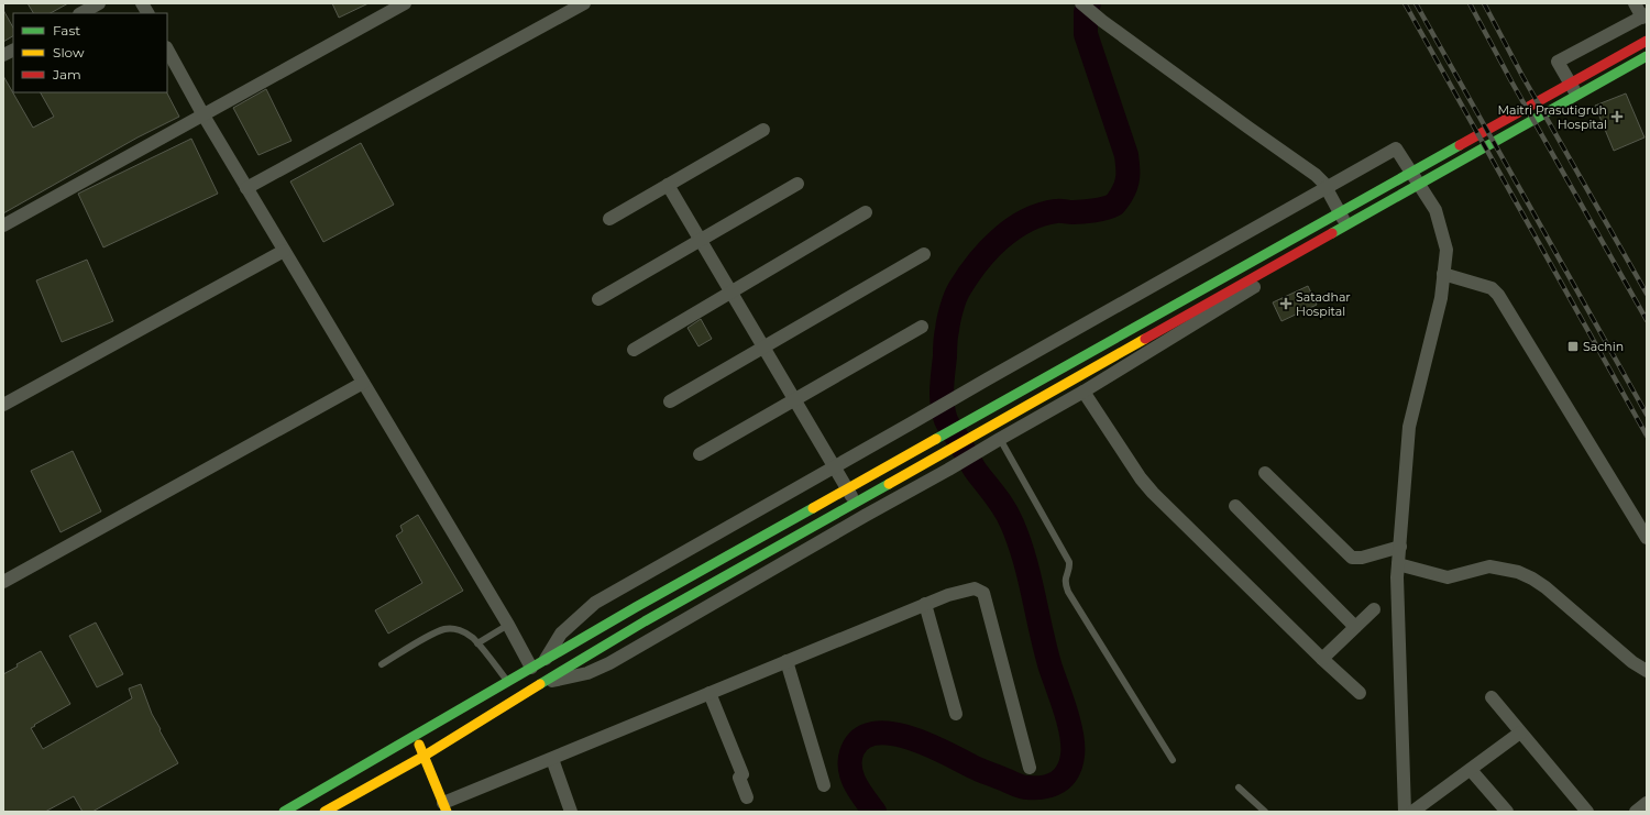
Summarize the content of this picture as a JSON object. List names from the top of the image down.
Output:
{
  "places": {
    "health": ["Maitri Prasutigruh Hospital", "Satadhar Hospital"],
    "transit": ["Sachin"]
  },
  "legend": ["Fast", "Slow", "Jam"]
}
